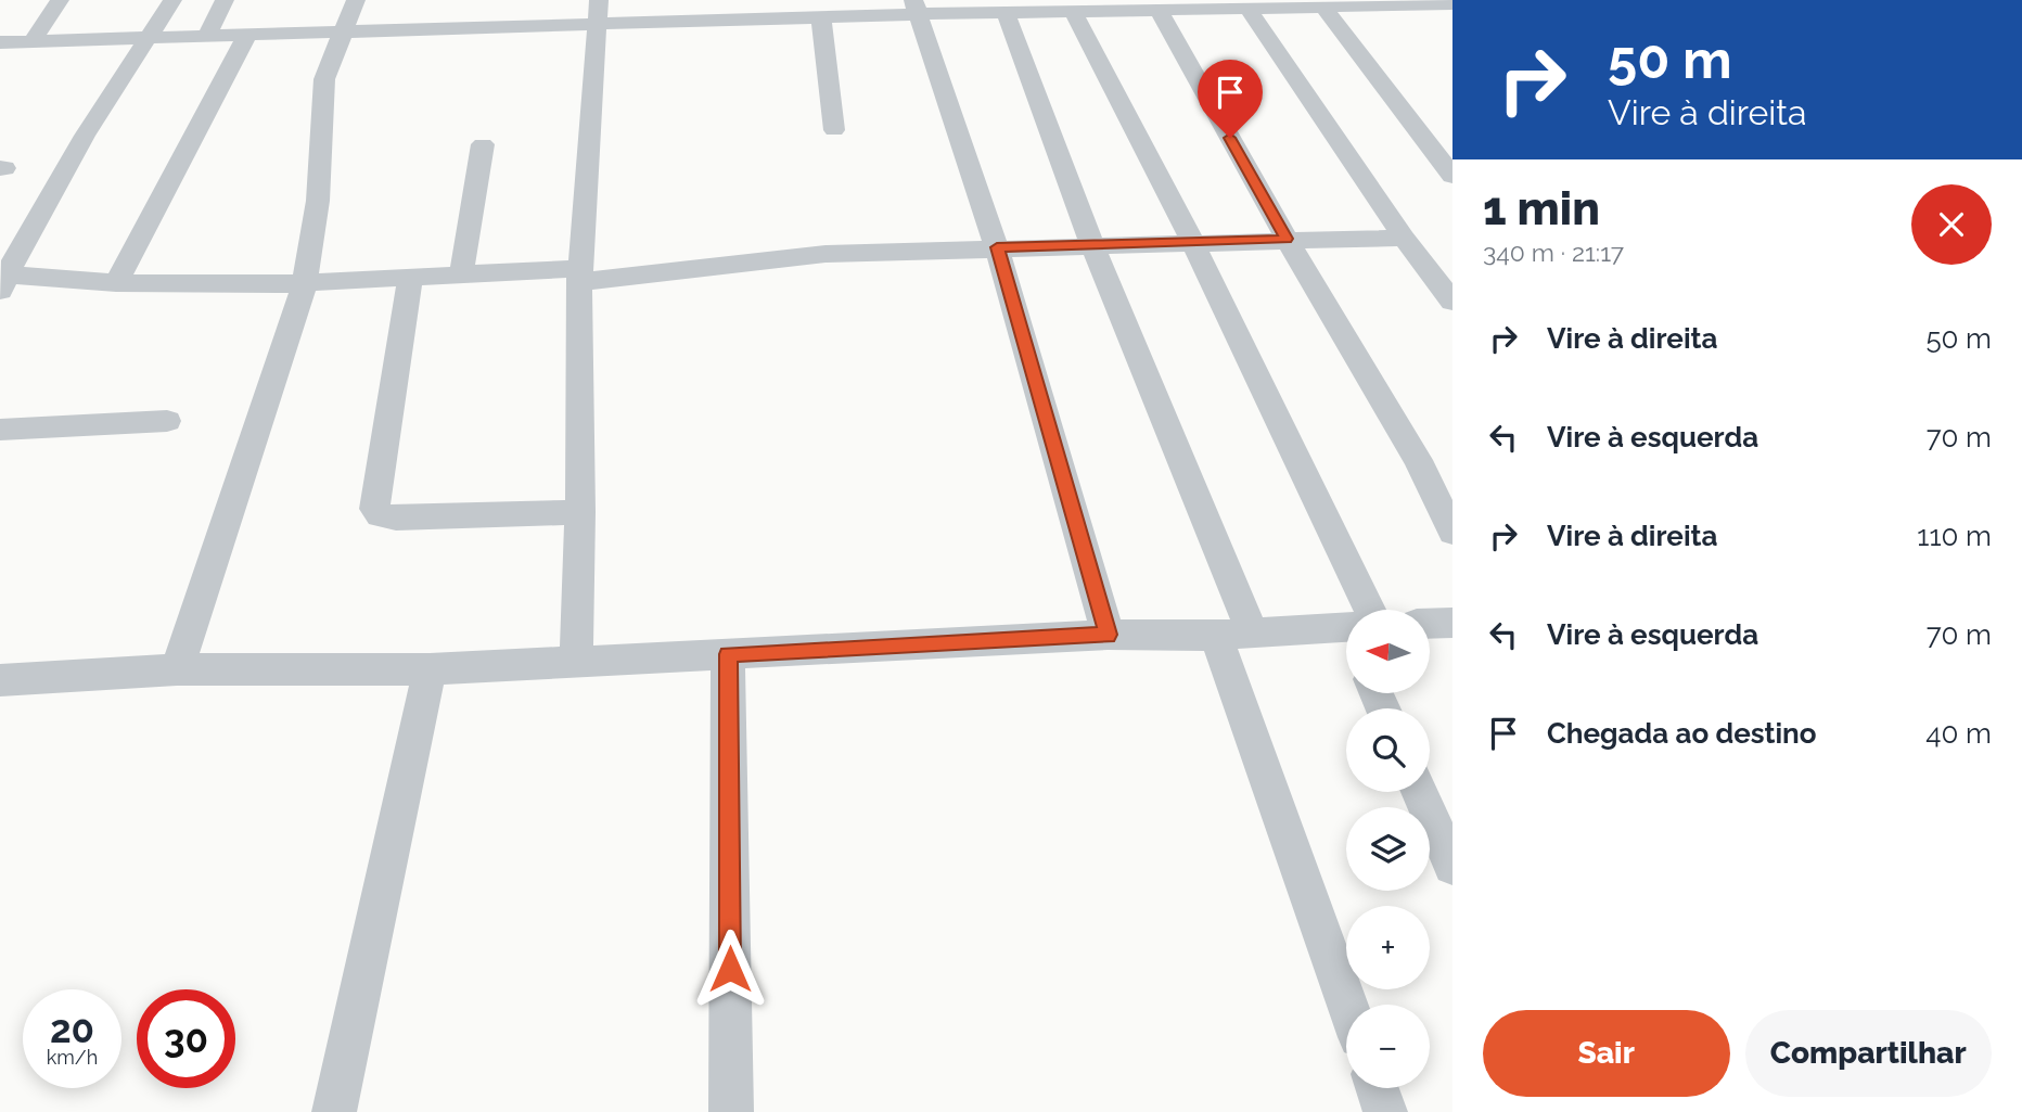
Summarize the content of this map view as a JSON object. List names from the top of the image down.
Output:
{
  "north": "left",
  "page": {
    "turn": ["50 m", "Vire à direita"],
    "heading": ["1 min", "340 m · 21:17"],
    "list": [
      {
        "name": "Vire à direita",
        "value": "50 m"
      },
      {
        "name": "Vire à esquerda",
        "value": "70 m"
      },
      {
        "name": "Vire à direita",
        "value": "110 m"
      },
      {
        "name": "Vire à esquerda",
        "value": "70 m"
      },
      {
        "name": "Chegada ao destino",
        "value": "40 m"
      }
    ],
    "map_buttons": ["+", "−"],
    "speed": "20 km/h",
    "limit": "30",
    "buttons": ["Sair", "Compartilhar"]
  }
}
